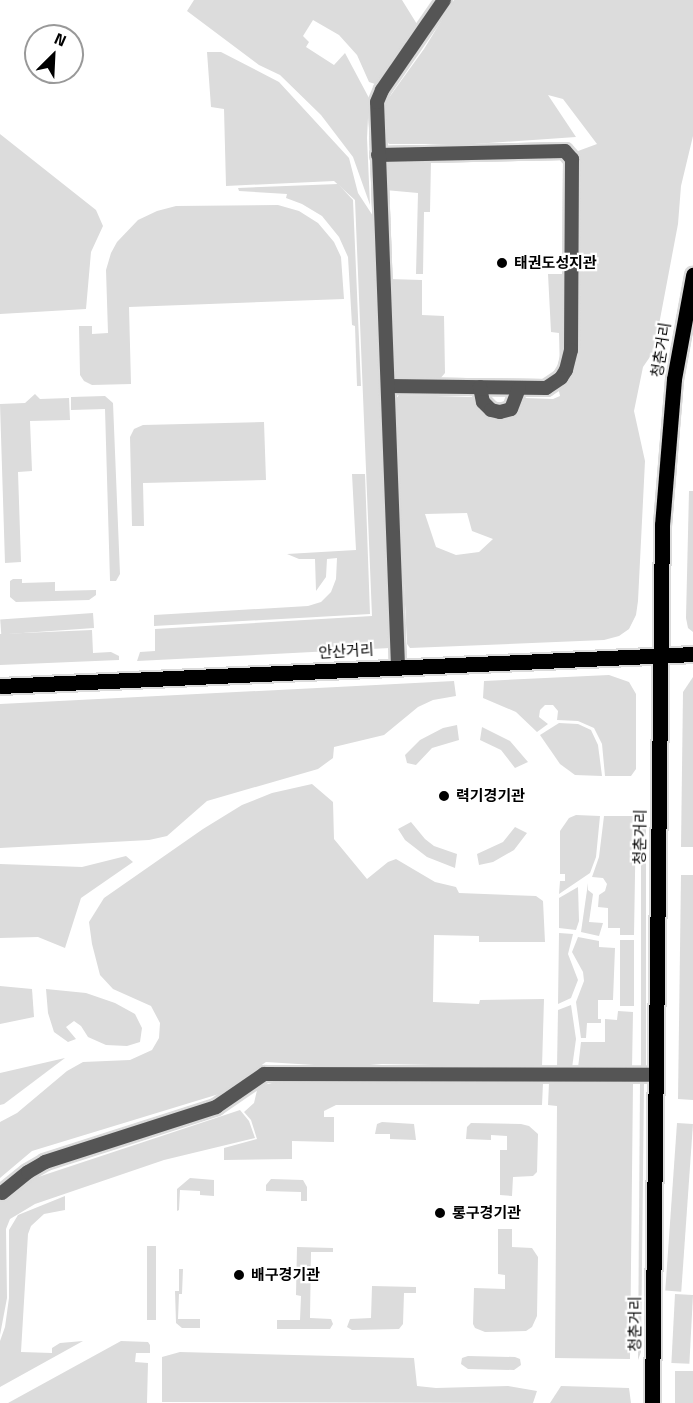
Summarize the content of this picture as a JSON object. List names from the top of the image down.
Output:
{
  "streets": {
    "main road": ["청춘거리", "안산거리"]
  },
  "crossings": [
    ["청춘거리", "안산거리"]
  ],
  "places": [
    "태권도성지관",
    "력기경기관",
    "롱구경기관",
    "배구경기관"
  ],
  "north": "top right"
}
